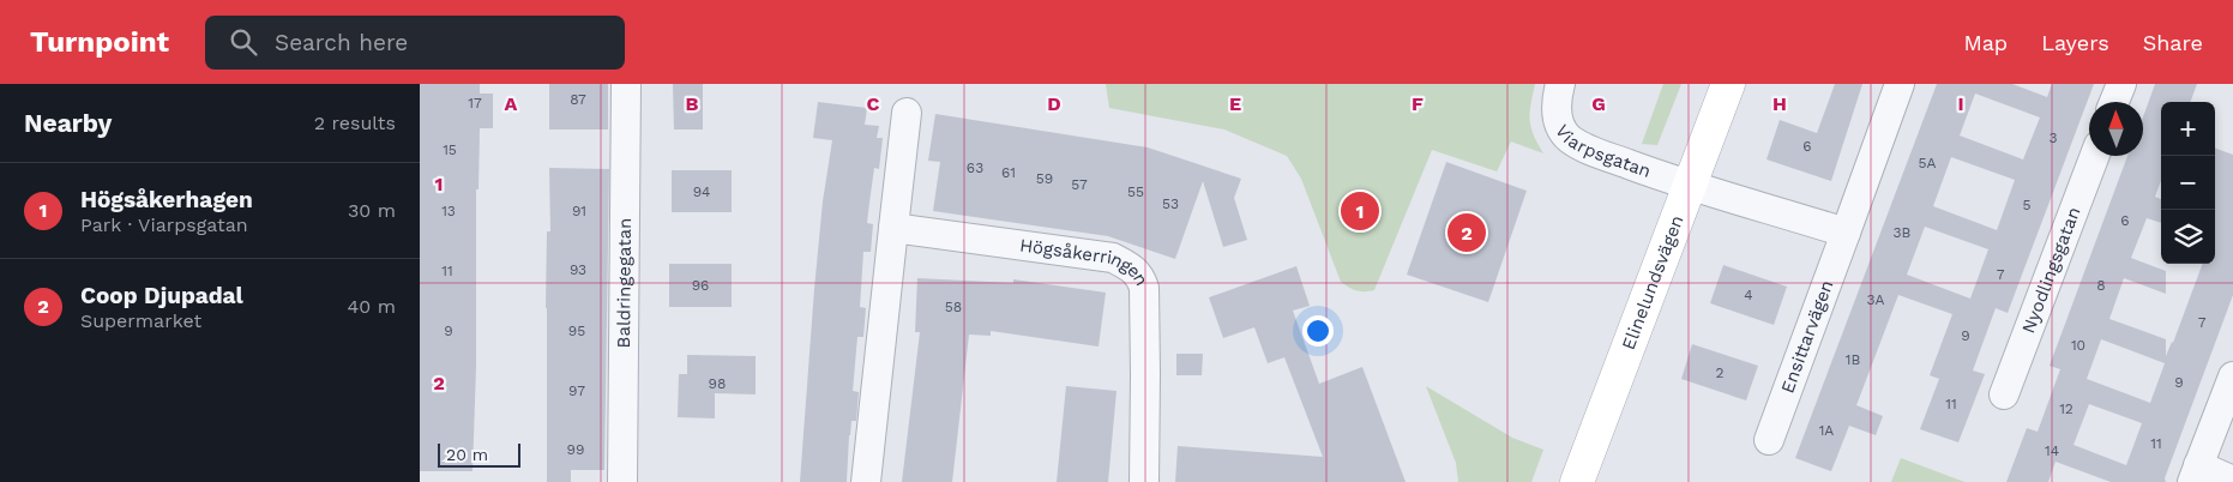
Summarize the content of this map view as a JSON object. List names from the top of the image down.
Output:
{
  "streets": {
    "street": [
      "Viarpsgatan",
      "Högsåkerringen",
      "Nyodlingsgatan",
      "Baldringegatan",
      "Elinelundsvägen",
      "Ensittarvägen"
    ]
  },
  "crossings": [
    ["Viarpsgatan", "Elinelundsvägen"]
  ],
  "house_numbers": [
    "87",
    "17",
    "3",
    "6",
    "15",
    "5A",
    "63",
    "61",
    "59",
    "57",
    "94",
    "55",
    "53",
    "5",
    "13",
    "91",
    "6",
    "3B",
    "93",
    "11",
    "7",
    "96",
    "8",
    "4",
    "3A",
    "58",
    "7",
    "9",
    "95",
    "9",
    "10",
    "1B",
    "2",
    "9",
    "98",
    "97",
    "11",
    "12",
    "1A",
    "11",
    "99",
    "14"
  ],
  "scale_bar": "20 m",
  "north": "top",
  "page": {
    "header": "Turnpoint",
    "search": "Search here",
    "nav": ["Map", "Layers", "Share"],
    "heading": ["Nearby", "2 results"],
    "map_buttons": ["+", "−"],
    "list": [
      {
        "mark": "1",
        "name": "Högsåkerhagen",
        "note": "Park · Viarpsgatan",
        "value": "30 m"
      },
      {
        "mark": "2",
        "name": "Coop Djupadal",
        "note": "Supermarket",
        "value": "40 m"
      }
    ],
    "pins": ["1", "2"],
    "scale": "20 m"
  },
  "grid": {
    "columns": [
      "A",
      "B",
      "C",
      "D",
      "E",
      "F",
      "G",
      "H",
      "I"
    ],
    "rows": ["1", "2"]
  }
}
